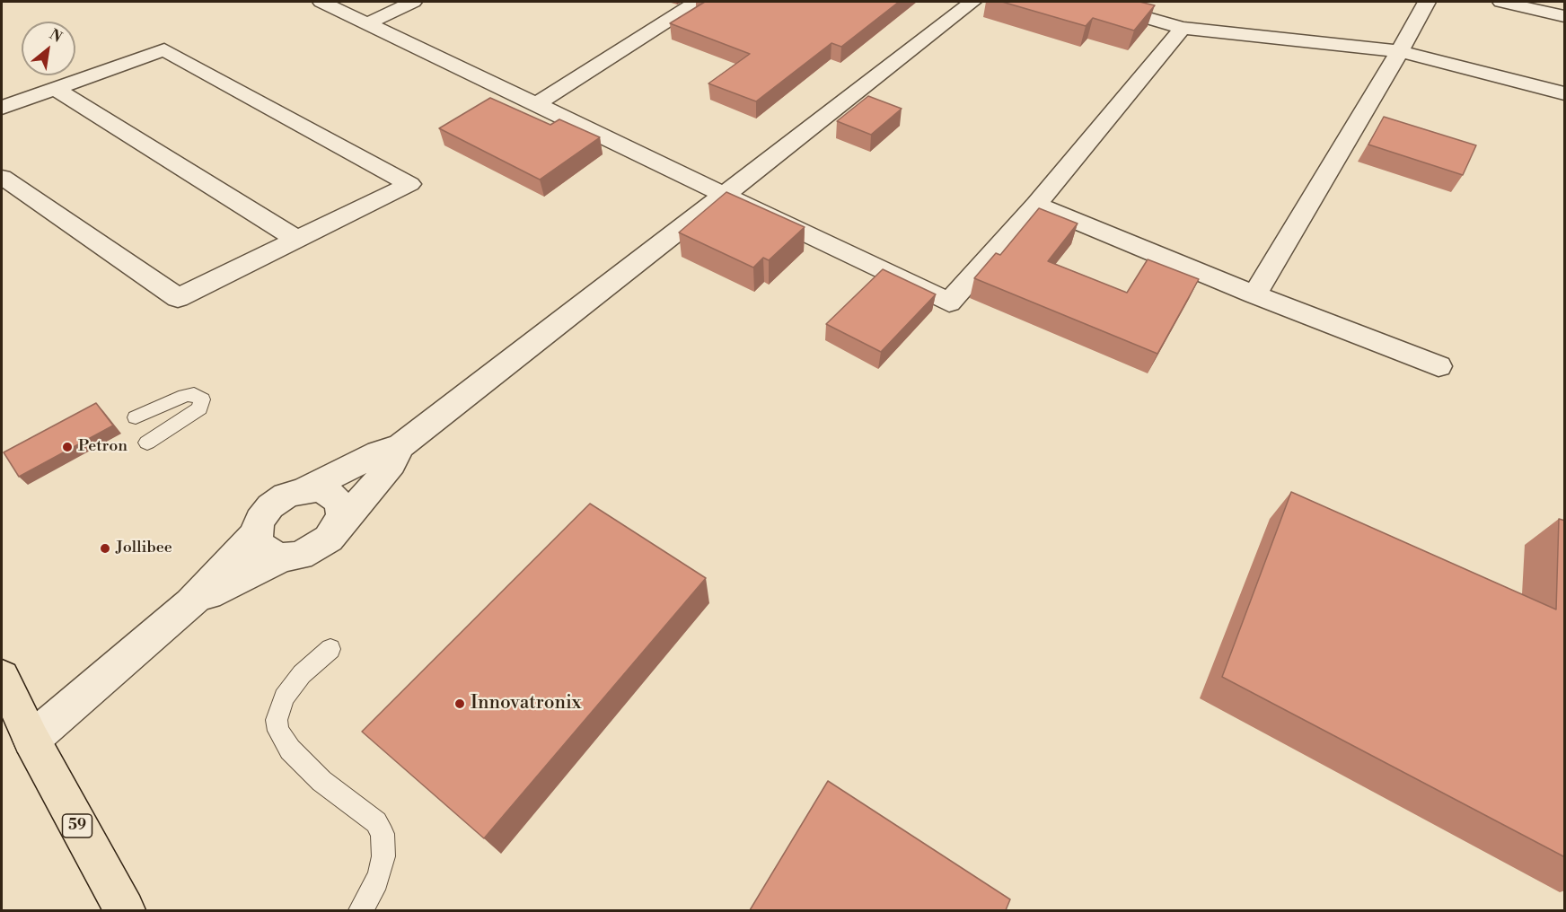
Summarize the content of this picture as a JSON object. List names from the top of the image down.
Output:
{
  "streets": {
    "main road": ["59"]
  },
  "places": ["Petron", "Jollibee", "Innovatronix"],
  "north": "top right"
}
